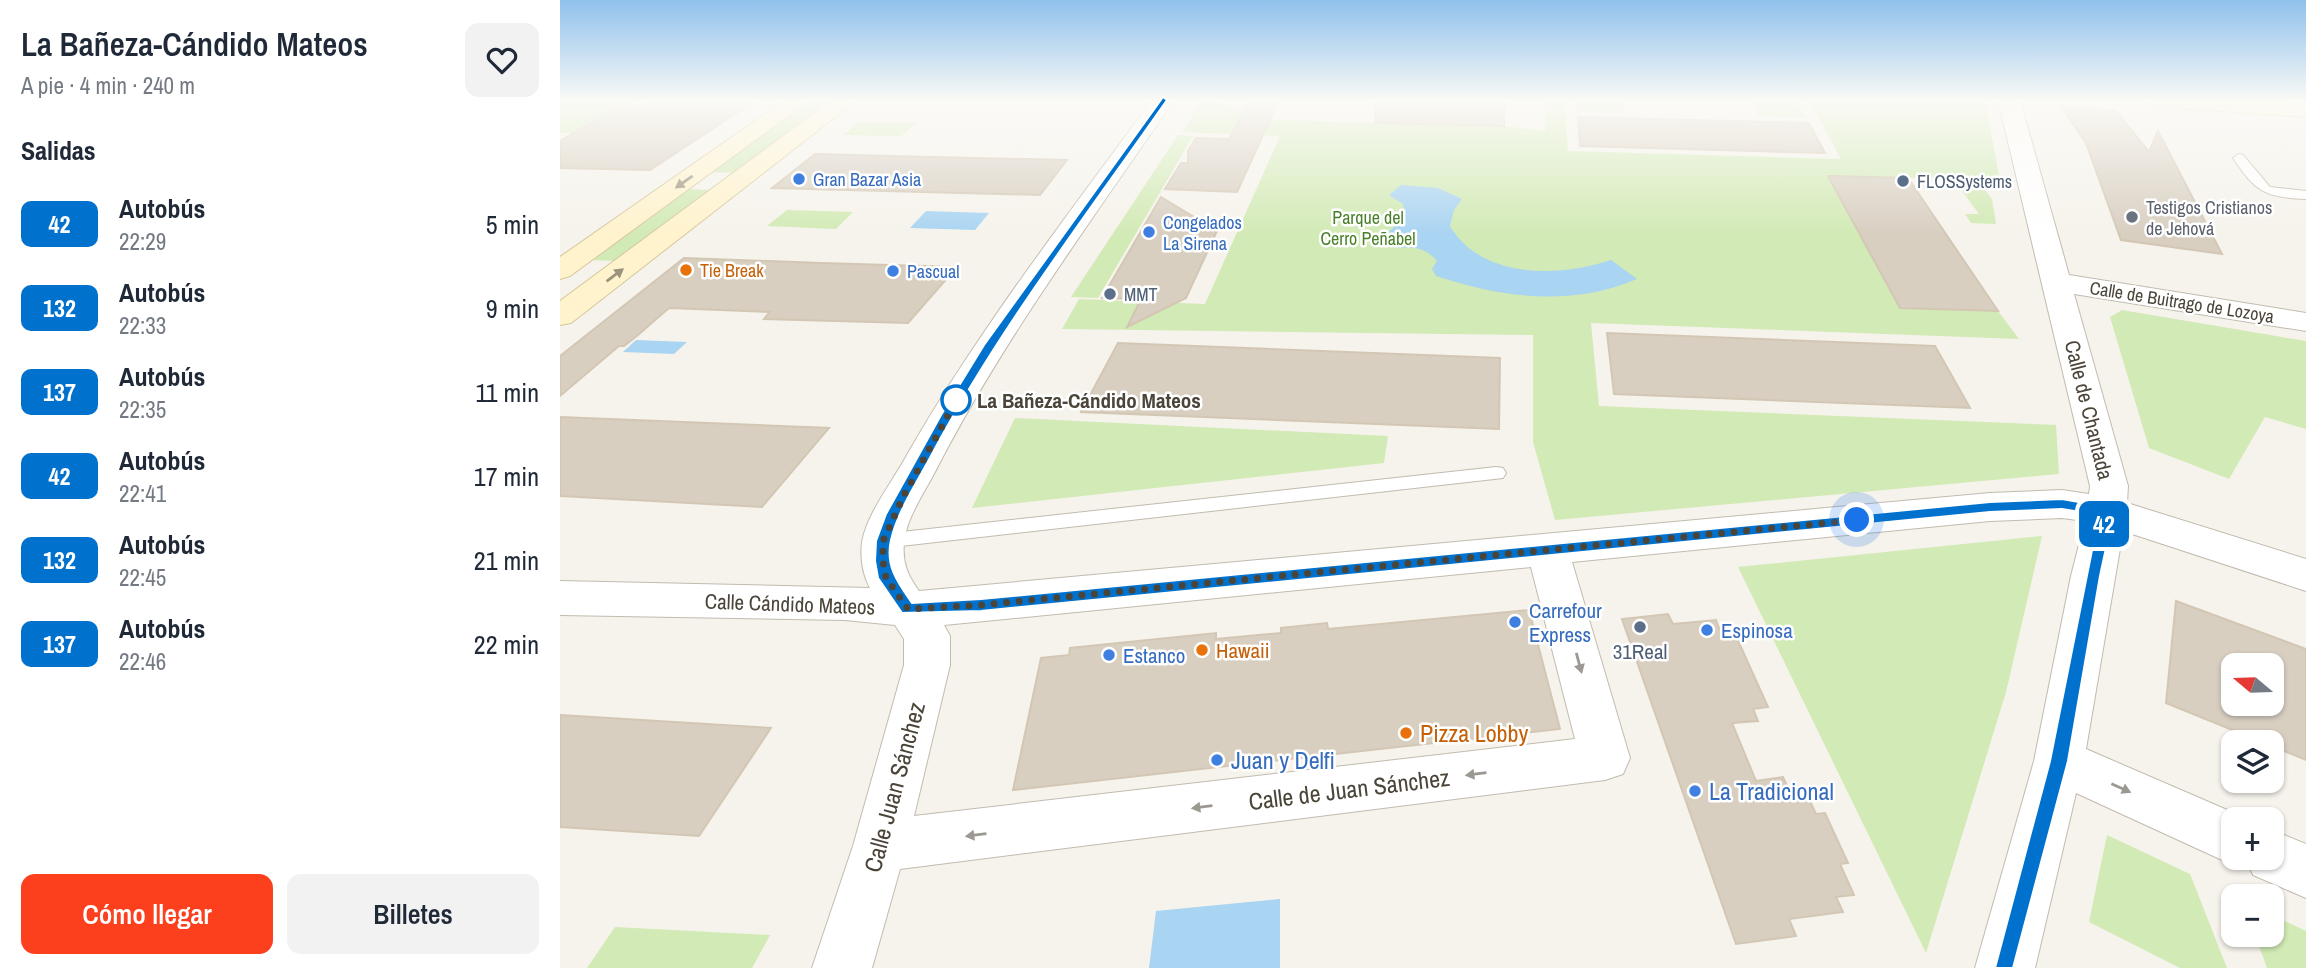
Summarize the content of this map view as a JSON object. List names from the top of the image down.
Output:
{
  "streets": {
    "street": [
      "Calle de Buitrago de Lozoya",
      "Calle de Chantada",
      "Calle Cándido Mateos",
      "Calle Juan Sánchez",
      "Calle de Juan Sánchez"
    ]
  },
  "crossings": [
    ["Calle de Buitrago de Lozoya", "Calle de Chantada"],
    ["Calle de Chantada", "Calle Cándido Mateos"],
    ["Calle Cándido Mateos", "Calle Juan Sánchez"],
    ["Calle Cándido Mateos", "Calle de Juan Sánchez"],
    ["Calle Juan Sánchez", "Calle de Juan Sánchez"]
  ],
  "parks": ["Parque del Cerro Peñabel"],
  "places": [
    "Gran Bazar Asia",
    "FLOSSystems",
    "Testigos Cristianos de Jehová",
    "Congelados La Sirena",
    "Tie Break",
    "Pascual",
    "MMT",
    "La Bañeza-Cándido Mateos",
    "Carrefour Express",
    "31Real",
    "Espinosa",
    "Hawaii",
    "Estanco",
    "Pizza Lobby",
    "Juan y Delfi",
    "La Tradicional"
  ],
  "lines": ["bus line 42"],
  "north": "left",
  "page": {
    "heading": [
      ["La Bañeza-Cándido Mateos", "A pie · 4 min · 240 m"],
      "Salidas"
    ],
    "on_map": "42",
    "list": [
      {
        "mark": "42",
        "name": "Autobús",
        "note": "22:29",
        "value": "5 min"
      },
      {
        "mark": "132",
        "name": "Autobús",
        "note": "22:33",
        "value": "9 min"
      },
      {
        "mark": "137",
        "name": "Autobús",
        "note": "22:35",
        "value": "11 min"
      },
      {
        "mark": "42",
        "name": "Autobús",
        "note": "22:41",
        "value": "17 min"
      },
      {
        "mark": "132",
        "name": "Autobús",
        "note": "22:45",
        "value": "21 min"
      },
      {
        "mark": "137",
        "name": "Autobús",
        "note": "22:46",
        "value": "22 min"
      }
    ],
    "map_buttons": ["+", "−"],
    "buttons": ["Cómo llegar", "Billetes"]
  }
}
